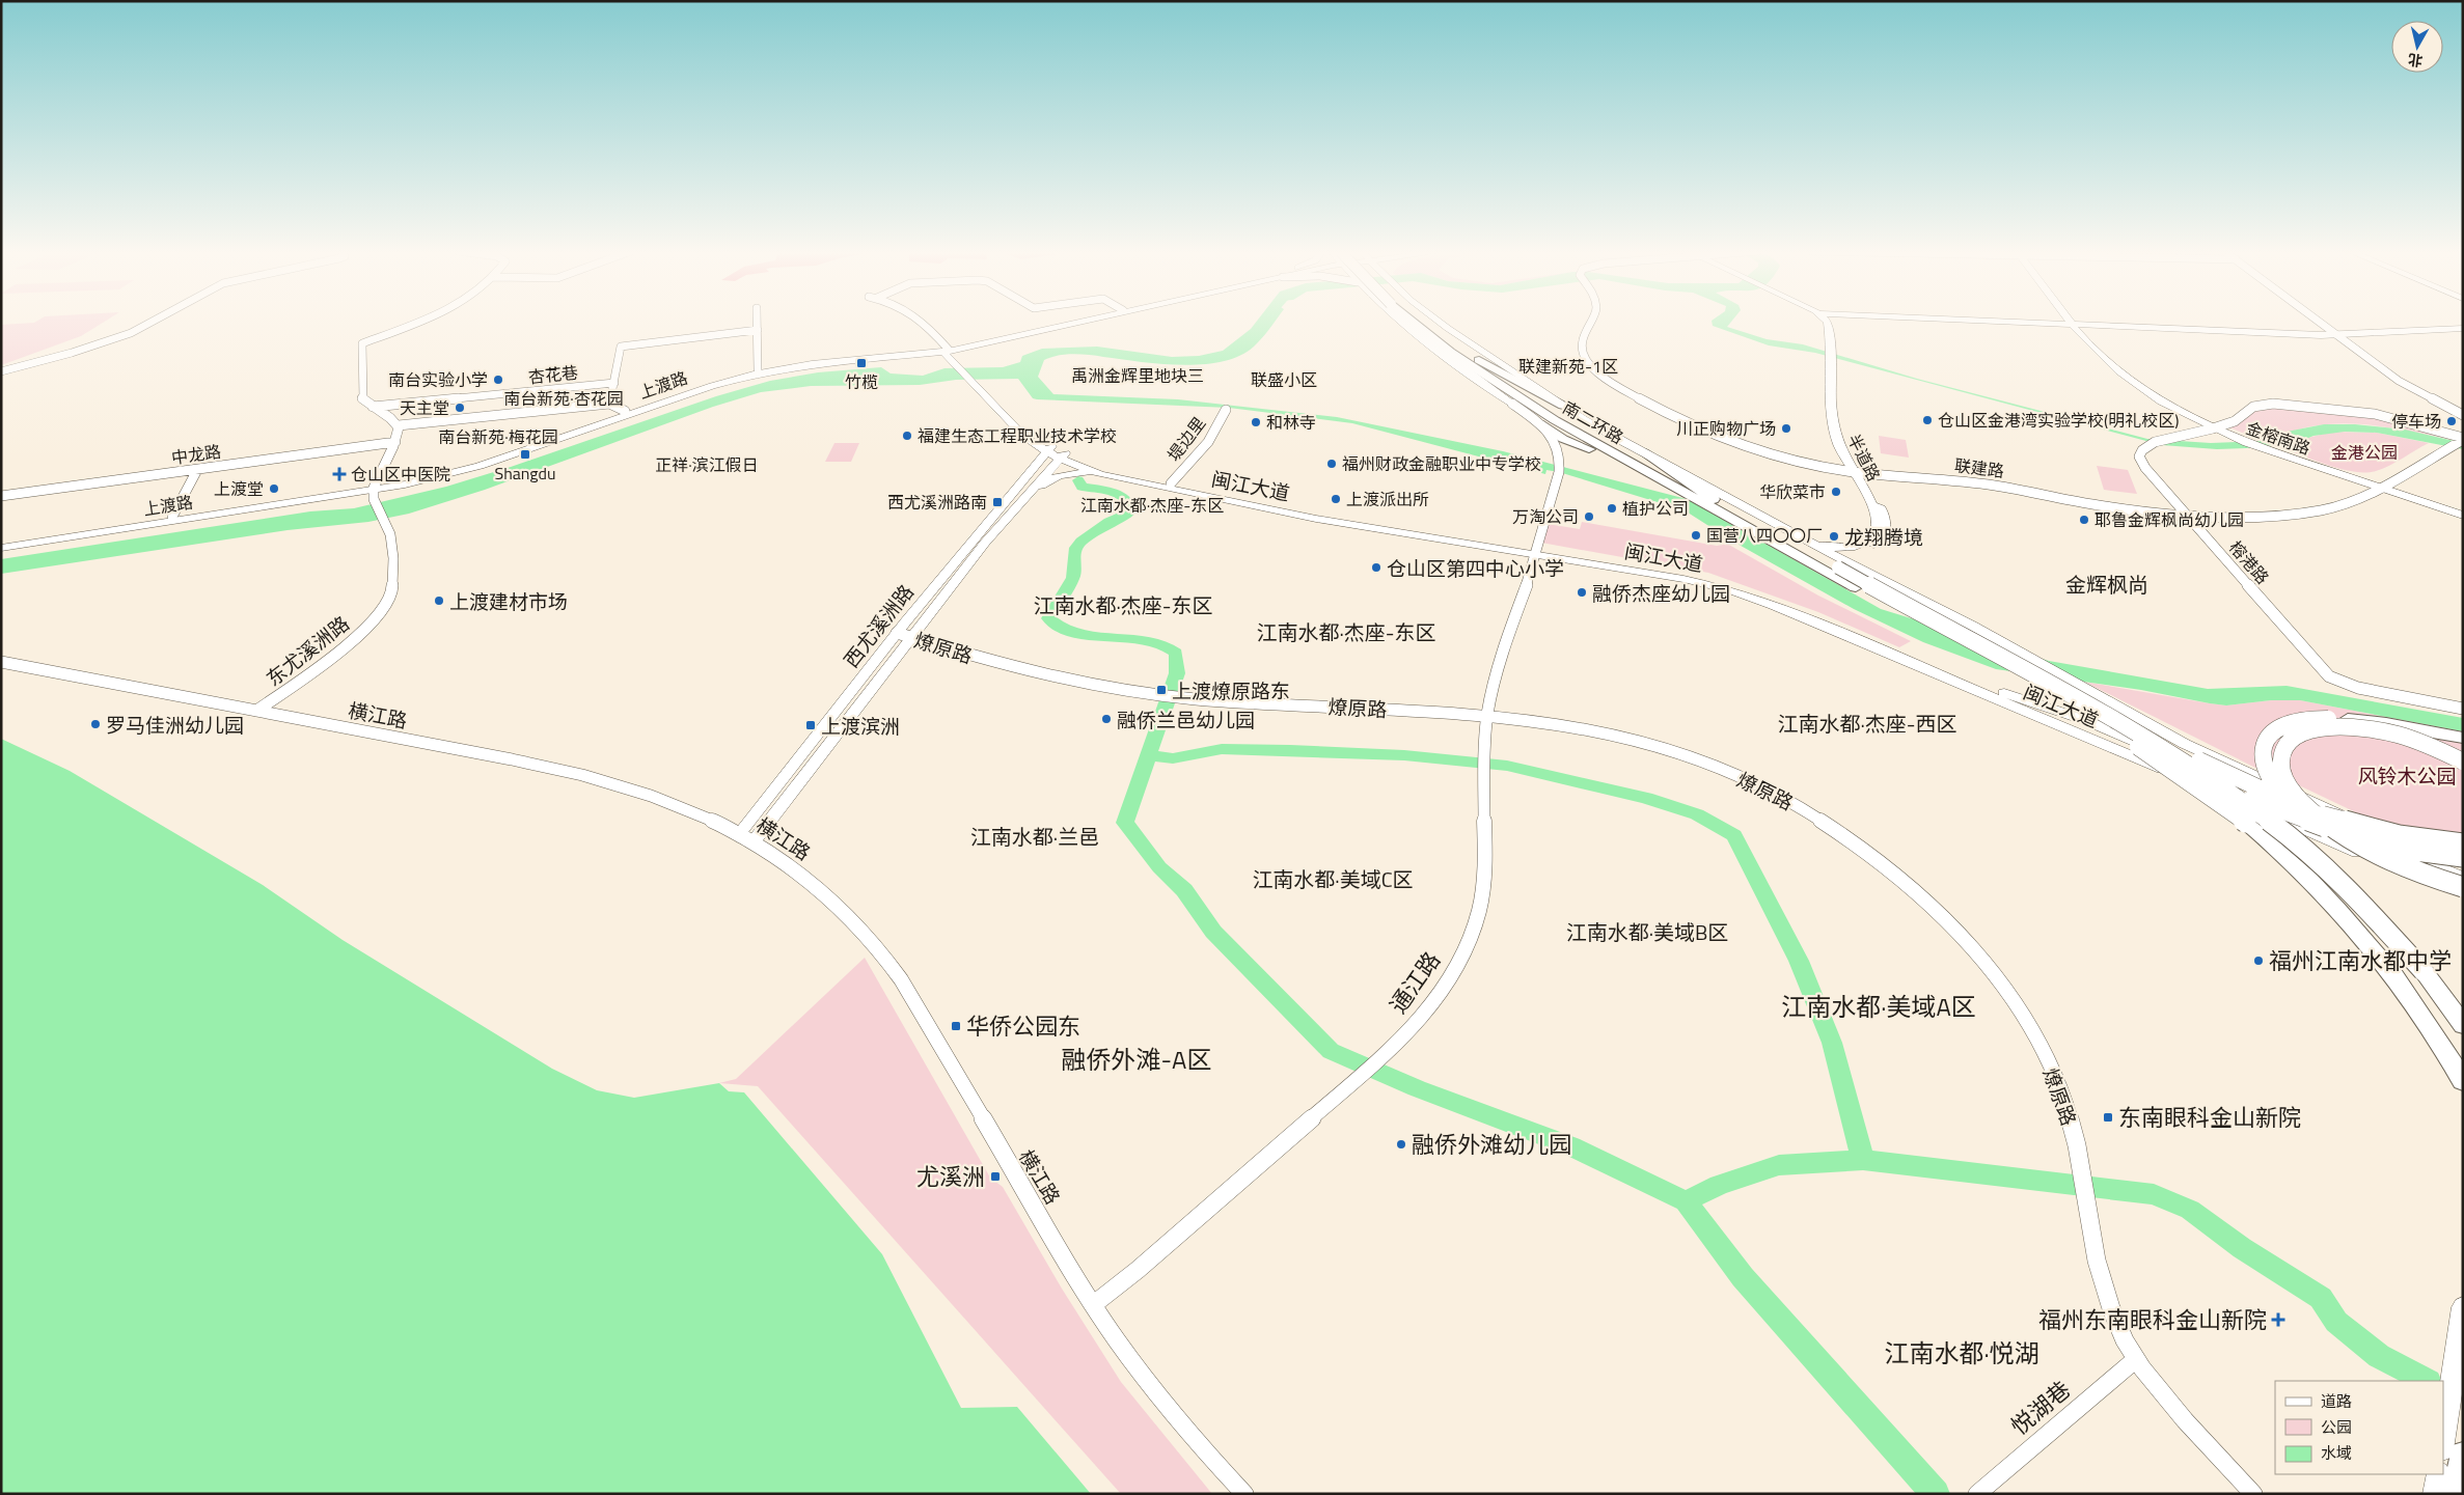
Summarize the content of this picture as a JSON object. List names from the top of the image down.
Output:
{
  "streets": {
    "highway": ["南二环路"],
    "main road": [
      "上渡路",
      "金榕南路",
      "半道路",
      "闽江大道",
      "西尤溪洲路"
    ],
    "street": [
      "杏花巷",
      "堤边里",
      "中龙路",
      "联建路",
      "榕港路",
      "燎原路",
      "东尤溪洲路",
      "横江路",
      "通江路",
      "悦湖巷"
    ]
  },
  "crossings": [
    ["上渡路", "闽江大道"],
    ["上渡路", "东尤溪洲路"],
    ["金榕南路", "联建路"],
    ["金榕南路", "榕港路"],
    ["堤边里", "闽江大道"],
    ["半道路", "联建路"],
    ["联建路", "榕港路"],
    ["闽江大道", "西尤溪洲路"],
    ["闽江大道", "通江路"],
    ["西尤溪洲路", "燎原路"],
    ["西尤溪洲路", "横江路"],
    ["燎原路", "通江路"],
    ["燎原路", "悦湖巷"],
    ["东尤溪洲路", "横江路"],
    ["横江路", "通江路"]
  ],
  "districts": [
    "联建新苑-1区",
    "禹洲金辉里地块三",
    "联盛小区",
    "南台新苑·杏花园",
    "南台新苑·梅花园",
    "正祥·滨江假日",
    "江南水都·杰座-东区",
    "金辉枫尚",
    "江南水都·杰座-东区",
    "江南水都·杰座-东区",
    "江南水都·杰座-西区",
    "江南水都·兰邑",
    "江南水都·美域C区",
    "江南水都·美域B区",
    "江南水都·美域A区",
    "融侨外滩-A区",
    "江南水都·悦湖"
  ],
  "parks": ["金港公园", "风铃木公园"],
  "places": {
    "transit": [
      "竹榄",
      "Shangdu",
      "西尤溪洲路南",
      "上渡燎原路东",
      "上渡滨洲",
      "华侨公园东",
      "东南眼科金山新院",
      "尤溪洲"
    ],
    "other": [
      "南台实验小学",
      "天主堂",
      "仓山区金港湾实验学校(明礼校区)",
      "停车场",
      "和林寺",
      "川正购物广场",
      "福建生态工程职业技术学校",
      "福州财政金融职业中专学校",
      "上渡堂",
      "华欣菜市",
      "上渡派出所",
      "植护公司",
      "万淘公司",
      "耶鲁金辉枫尚幼儿园",
      "国营八四〇〇厂",
      "龙翔腾境",
      "仓山区第四中心小学",
      "融侨杰座幼儿园",
      "上渡建材市场",
      "融侨兰邑幼儿园",
      "罗马佳洲幼儿园",
      "福州江南水都中学",
      "融侨外滩幼儿园"
    ],
    "health": ["仓山区中医院", "福州东南眼科金山新院"]
  },
  "legend": ["道路", "公园", "水域"],
  "north": "bottom"
}
